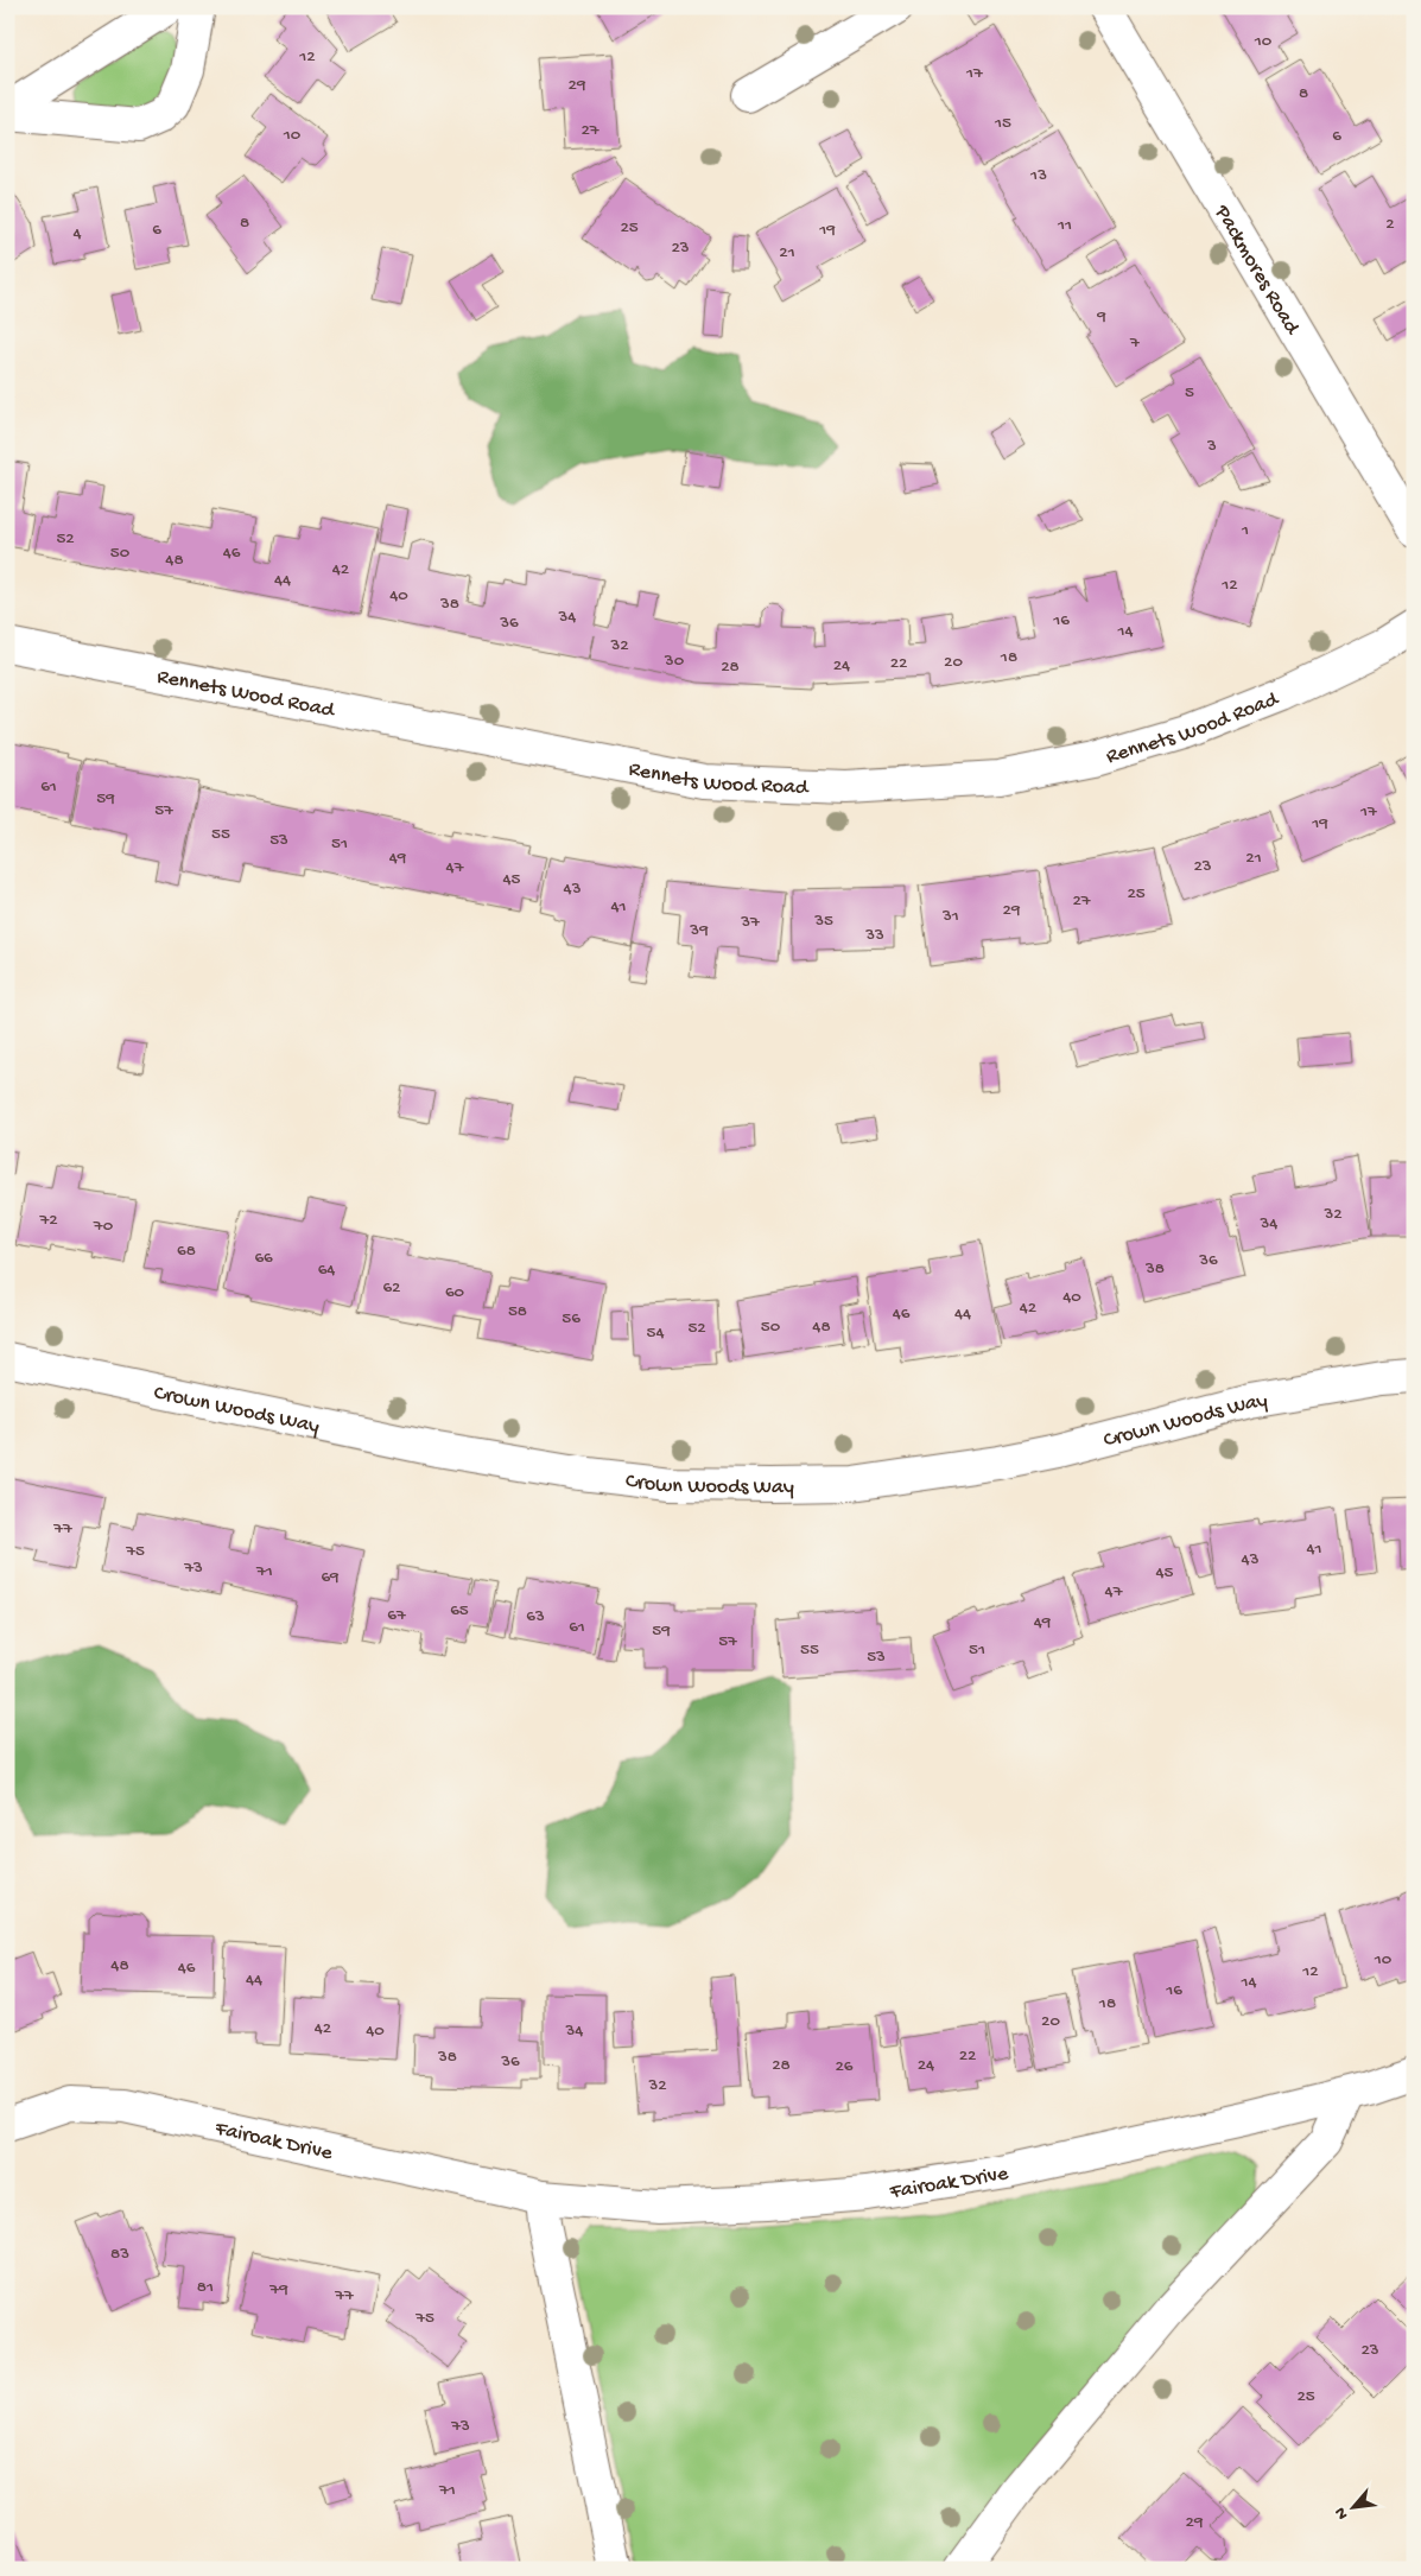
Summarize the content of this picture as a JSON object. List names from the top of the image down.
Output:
{
  "streets": {
    "street": [
      "Packmores Road",
      "Rennets Wood Road",
      "Crown Woods Way",
      "Fairoak Drive"
    ]
  },
  "house_numbers": [
    "10",
    "12",
    "17",
    "29",
    "8",
    "15",
    "27",
    "10",
    "6",
    "13",
    "8",
    "2",
    "11",
    "25",
    "6",
    "19",
    "4",
    "23",
    "21",
    "9",
    "7",
    "5",
    "3",
    "1",
    "52",
    "50",
    "46",
    "48",
    "42",
    "44",
    "12",
    "40",
    "38",
    "34",
    "16",
    "36",
    "14",
    "32",
    "18",
    "30",
    "20",
    "22",
    "24",
    "28",
    "61",
    "59",
    "57",
    "17",
    "19",
    "55",
    "53",
    "51",
    "49",
    "21",
    "23",
    "47",
    "45",
    "43",
    "25",
    "27",
    "41",
    "29",
    "31",
    "35",
    "37",
    "39",
    "33",
    "32",
    "72",
    "34",
    "70",
    "68",
    "66",
    "36",
    "38",
    "64",
    "62",
    "60",
    "40",
    "42",
    "58",
    "46",
    "44",
    "56",
    "50",
    "48",
    "52",
    "54",
    "77",
    "41",
    "75",
    "43",
    "73",
    "71",
    "45",
    "69",
    "47",
    "65",
    "67",
    "63",
    "49",
    "61",
    "59",
    "57",
    "55",
    "51",
    "53",
    "10",
    "48",
    "46",
    "12",
    "44",
    "14",
    "16",
    "18",
    "20",
    "42",
    "40",
    "34",
    "22",
    "38",
    "36",
    "28",
    "24",
    "26",
    "32",
    "83",
    "81",
    "79",
    "77",
    "75",
    "23",
    "25",
    "73",
    "71",
    "29"
  ],
  "north": "bottom left"
}
